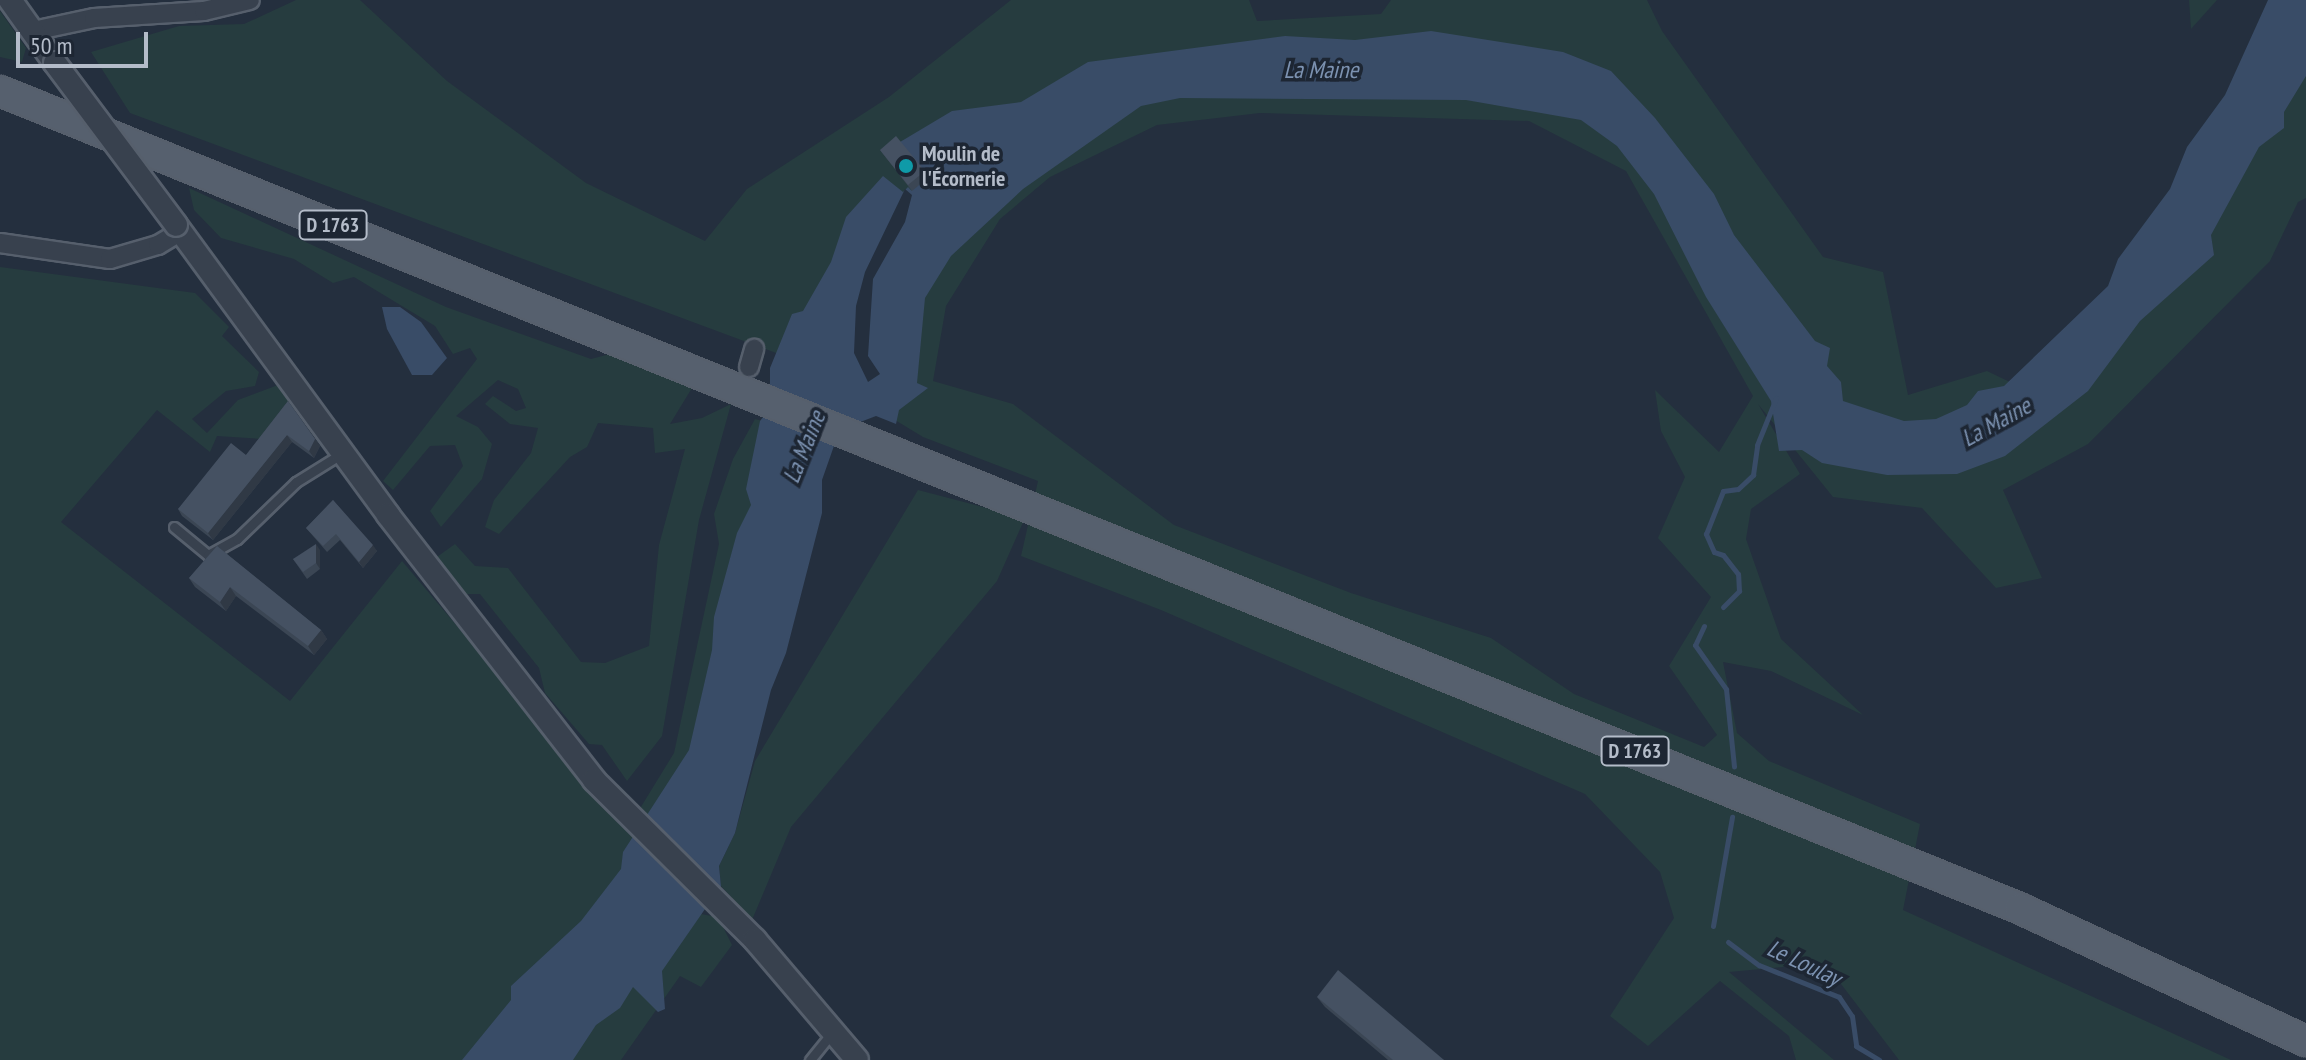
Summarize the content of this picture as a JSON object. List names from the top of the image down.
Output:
{
  "streets": {
    "main road": ["D 1763"]
  },
  "water": ["La Maine", "Le Loulay"],
  "places": ["Moulin de l'Écornerie"],
  "scale_bar": "50 m"
}
